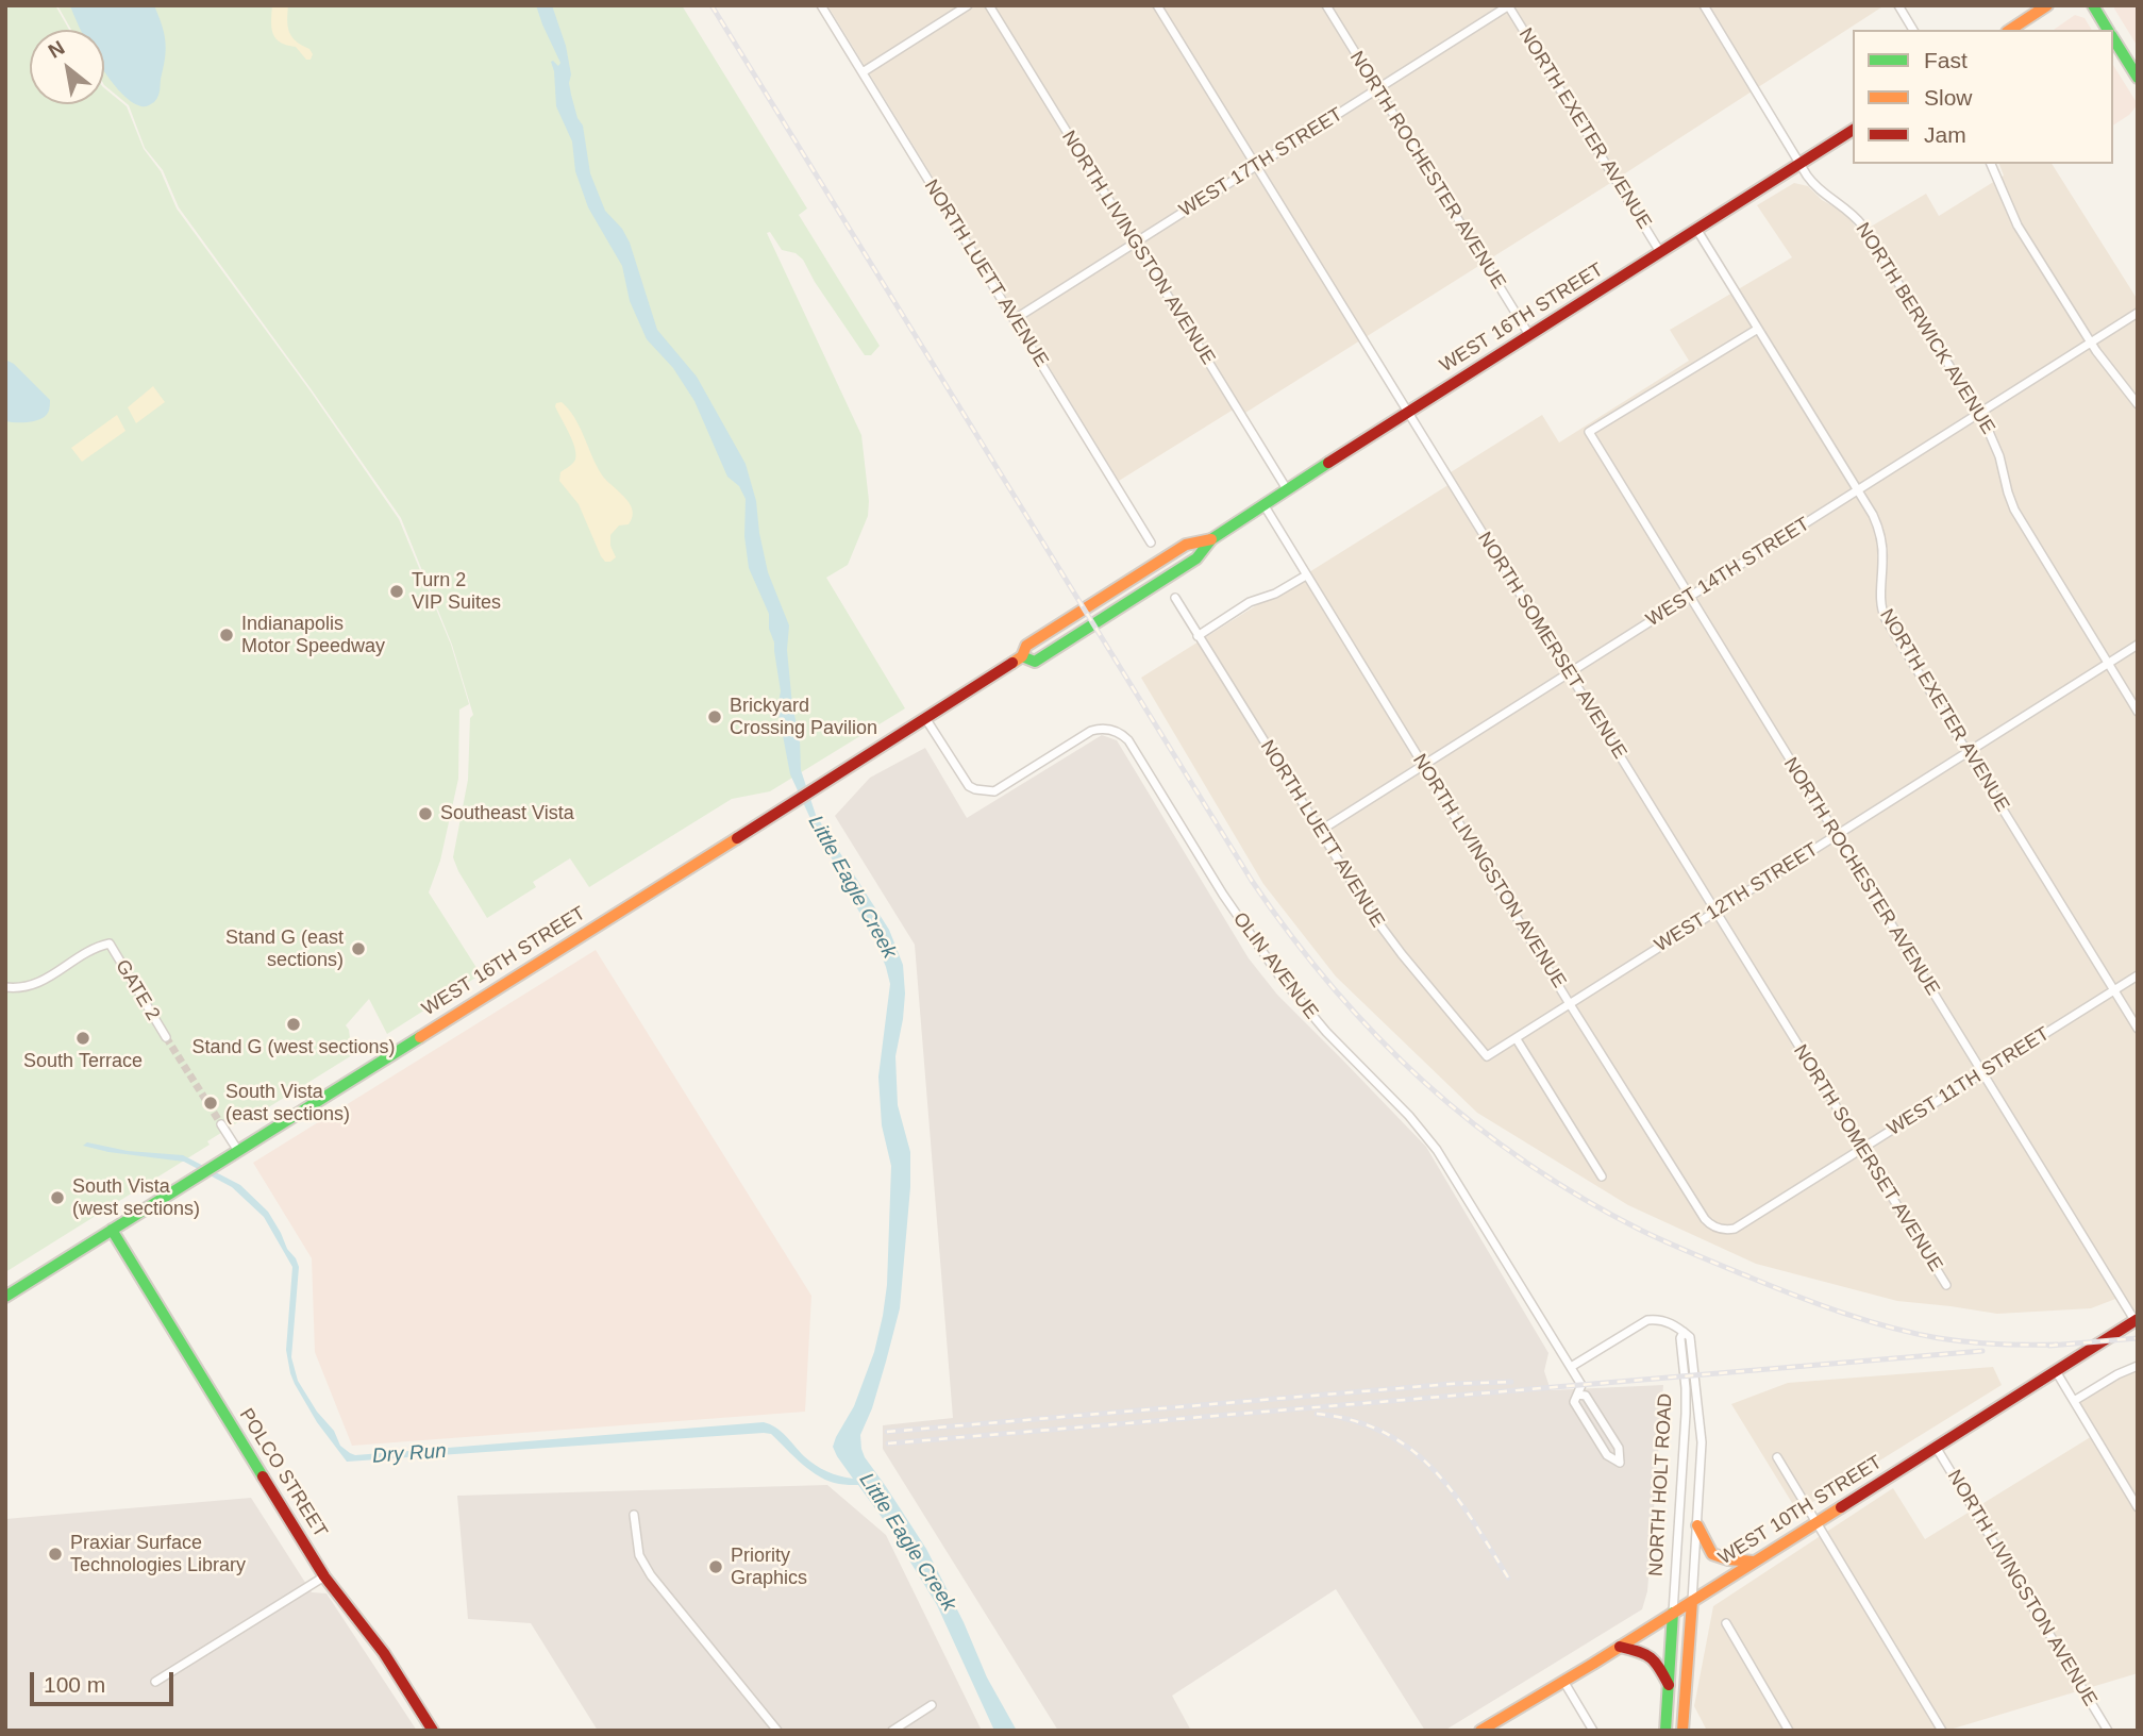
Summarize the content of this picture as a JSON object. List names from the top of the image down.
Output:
{
  "streets": {
    "main road": [
      "WEST 16TH STREET",
      "POLCO STREET",
      "NORTH HOLT ROAD",
      "WEST 10TH STREET"
    ],
    "street": [
      "NORTH EXETER AVENUE",
      "WEST 17TH STREET",
      "NORTH ROCHESTER AVENUE",
      "NORTH LIVINGSTON AVENUE",
      "NORTH LUETT AVENUE",
      "NORTH BERWICK AVENUE",
      "WEST 14TH STREET",
      "NORTH SOMERSET AVENUE",
      "WEST 12TH STREET",
      "OLIN AVENUE",
      "GATE 2",
      "WEST 11TH STREET"
    ]
  },
  "crossings": [
    ["NORTH EXETER AVENUE", "WEST 17TH STREET"],
    ["NORTH EXETER AVENUE", "NORTH ROCHESTER AVENUE"],
    ["NORTH EXETER AVENUE", "WEST 16TH STREET"],
    ["NORTH EXETER AVENUE", "WEST 14TH STREET"],
    ["NORTH EXETER AVENUE", "WEST 12TH STREET"],
    ["NORTH EXETER AVENUE", "WEST 11TH STREET"],
    ["WEST 17TH STREET", "NORTH ROCHESTER AVENUE"],
    ["WEST 17TH STREET", "NORTH LIVINGSTON AVENUE"],
    ["WEST 17TH STREET", "NORTH LUETT AVENUE"],
    ["WEST 17TH STREET", "NORTH SOMERSET AVENUE"],
    ["NORTH ROCHESTER AVENUE", "WEST 16TH STREET"],
    ["NORTH ROCHESTER AVENUE", "WEST 14TH STREET"],
    ["NORTH ROCHESTER AVENUE", "WEST 12TH STREET"],
    ["NORTH ROCHESTER AVENUE", "WEST 11TH STREET"],
    ["NORTH ROCHESTER AVENUE", "WEST 10TH STREET"],
    ["NORTH LIVINGSTON AVENUE", "WEST 16TH STREET"],
    ["NORTH LIVINGSTON AVENUE", "WEST 14TH STREET"],
    ["NORTH LIVINGSTON AVENUE", "WEST 12TH STREET"],
    ["NORTH LIVINGSTON AVENUE", "WEST 11TH STREET"],
    ["NORTH LIVINGSTON AVENUE", "WEST 10TH STREET"],
    ["NORTH LUETT AVENUE", "WEST 14TH STREET"],
    ["NORTH LUETT AVENUE", "WEST 12TH STREET"],
    ["WEST 16TH STREET", "NORTH BERWICK AVENUE"],
    ["WEST 16TH STREET", "NORTH SOMERSET AVENUE"],
    ["WEST 16TH STREET", "OLIN AVENUE"],
    ["WEST 16TH STREET", "POLCO STREET"],
    ["NORTH BERWICK AVENUE", "WEST 14TH STREET"],
    ["NORTH BERWICK AVENUE", "WEST 12TH STREET"],
    ["WEST 14TH STREET", "NORTH SOMERSET AVENUE"],
    ["NORTH SOMERSET AVENUE", "WEST 12TH STREET"],
    ["NORTH SOMERSET AVENUE", "WEST 11TH STREET"],
    ["NORTH HOLT ROAD", "WEST 10TH STREET"]
  ],
  "water": ["Little Eagle Creek", "Dry Run"],
  "places": [
    "Turn 2 VIP Suites",
    "Indianapolis Motor Speedway",
    "Brickyard Crossing Pavilion",
    "Southeast Vista",
    "Stand G (east sections)",
    "Stand G (west sections)",
    "South Terrace",
    "South Vista (east sections)",
    "South Vista (west sections)",
    "Praxiar Surface Technologies Library",
    "Priority Graphics"
  ],
  "legend": ["Fast", "Slow", "Jam"],
  "scale_bar": "100 m",
  "north": "top left"
}
